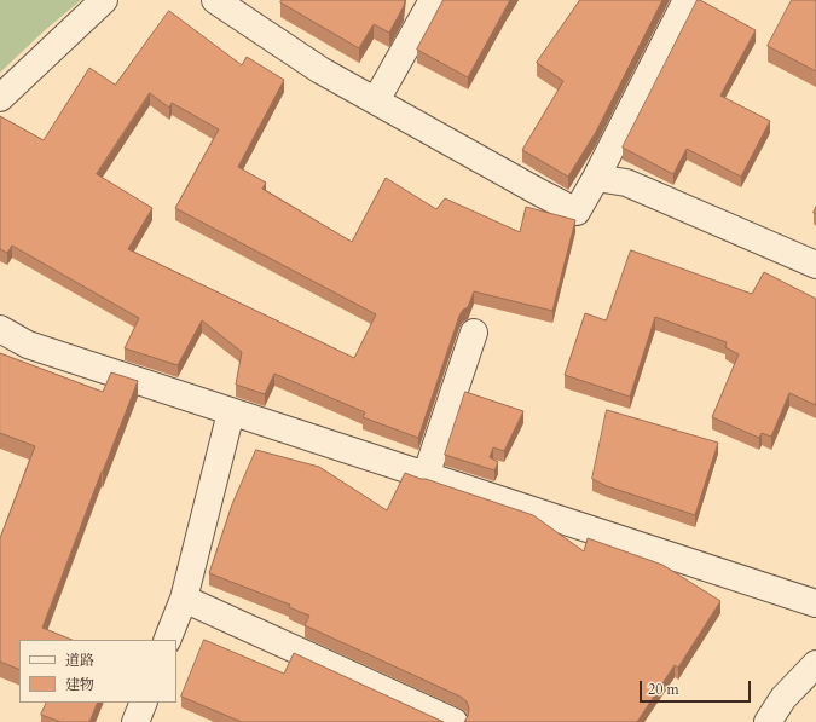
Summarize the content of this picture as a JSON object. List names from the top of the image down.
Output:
{
  "legend": ["道路", "建物"],
  "scale_bar": "20 m"
}
